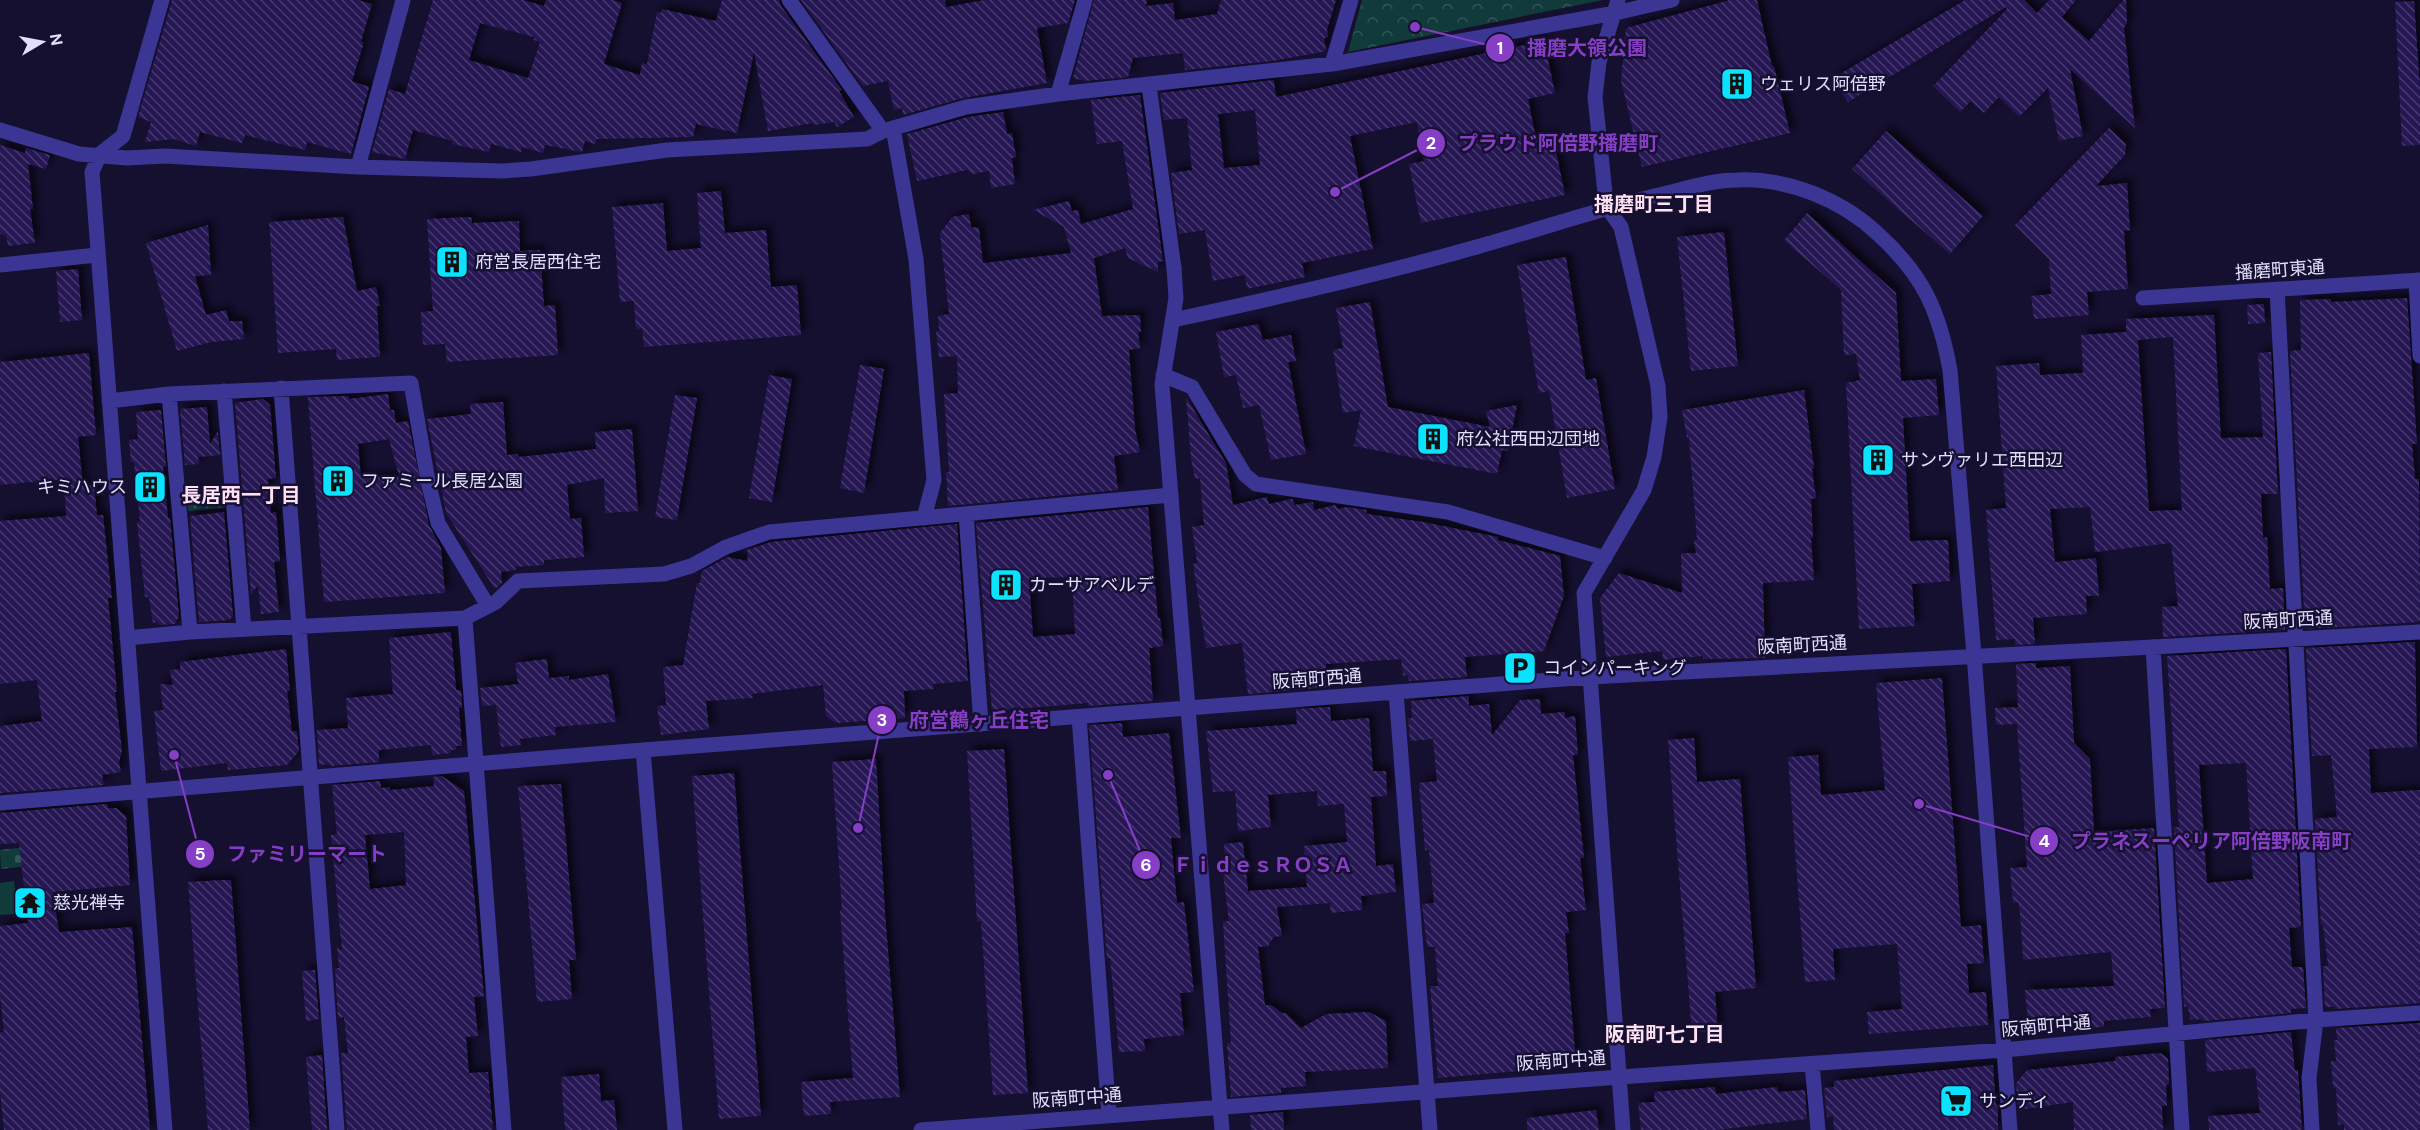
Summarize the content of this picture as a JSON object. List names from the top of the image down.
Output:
{
  "streets": {
    "street": ["播磨町東通", "阪南町西通", "阪南町中通"]
  },
  "districts": ["播磨町三丁目", "長居西一丁目", "阪南町七丁目"],
  "places": {
    "other": [
      "播磨大領公園",
      "プラウド阿倍野播磨町",
      "ファミリーマート",
      "ＦｉｄｅｓＲＯＳＡ",
      "プラネスーペリア阿倍野阪南町",
      "府営鶴ヶ丘住宅"
    ],
    "building": [
      "ウェリス阿倍野",
      "府営長居西住宅",
      "府公社西田辺団地",
      "サンヴァリエ西田辺",
      "ファミール長居公園",
      "キミハウス",
      "カーサアベルデ"
    ],
    "parking": ["コインパーキング"],
    "temple": ["慈光禅寺"],
    "supermarket": ["サンディ"]
  },
  "north": "right"
}
